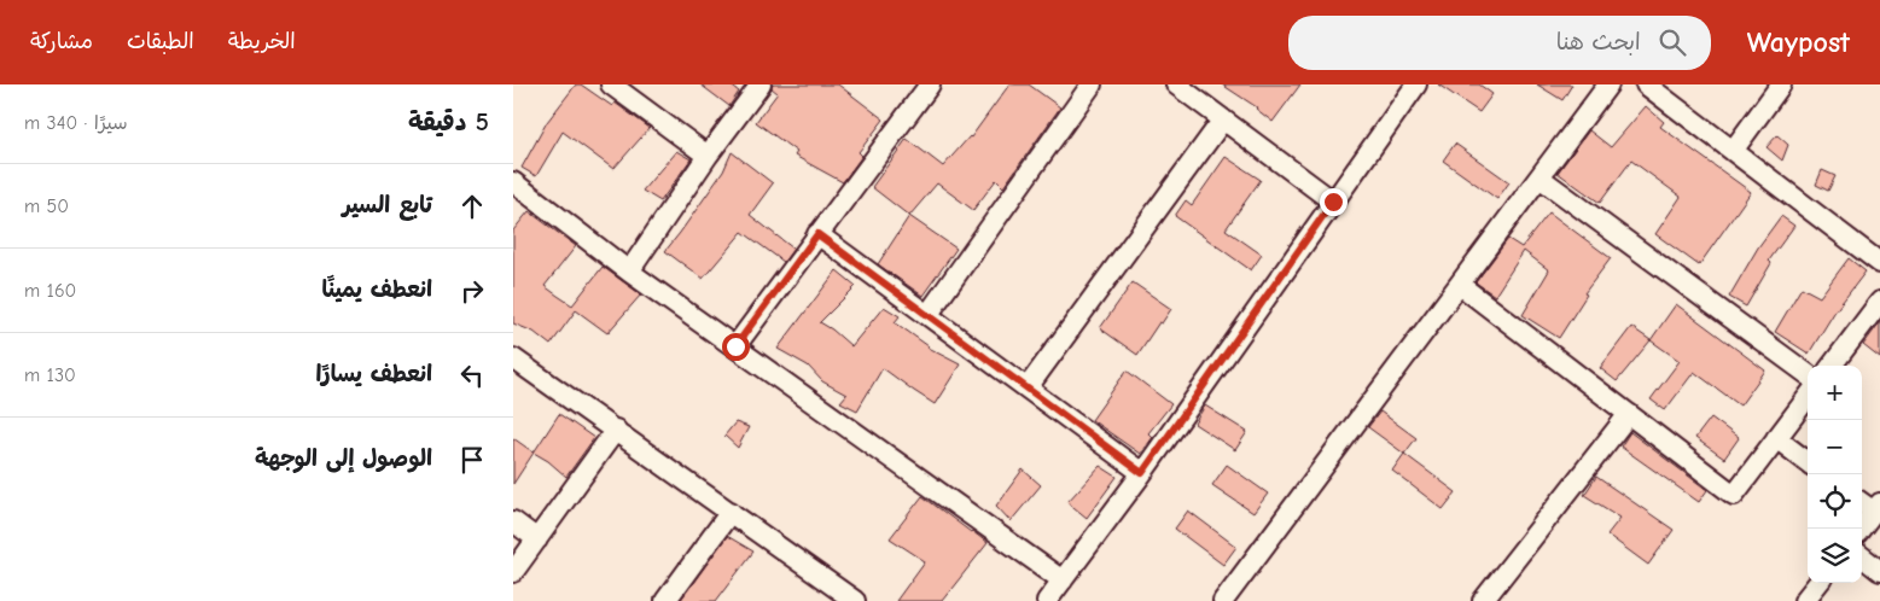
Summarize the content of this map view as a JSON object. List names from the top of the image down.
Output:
{
  "page": {
    "header": "Waypost",
    "search": "ابحث هنا",
    "nav": ["الخريطة", "الطبقات", "مشاركة"],
    "heading": ["5 دقيقة", "سيرًا · 340 m"],
    "list": [
      ["تابع السير", "50 m"],
      ["انعطف يمينًا", "160 m"],
      ["انعطف يسارًا", "130 m"],
      "الوصول إلى الوجهة"
    ],
    "map_buttons": ["+", "−"]
  }
}
